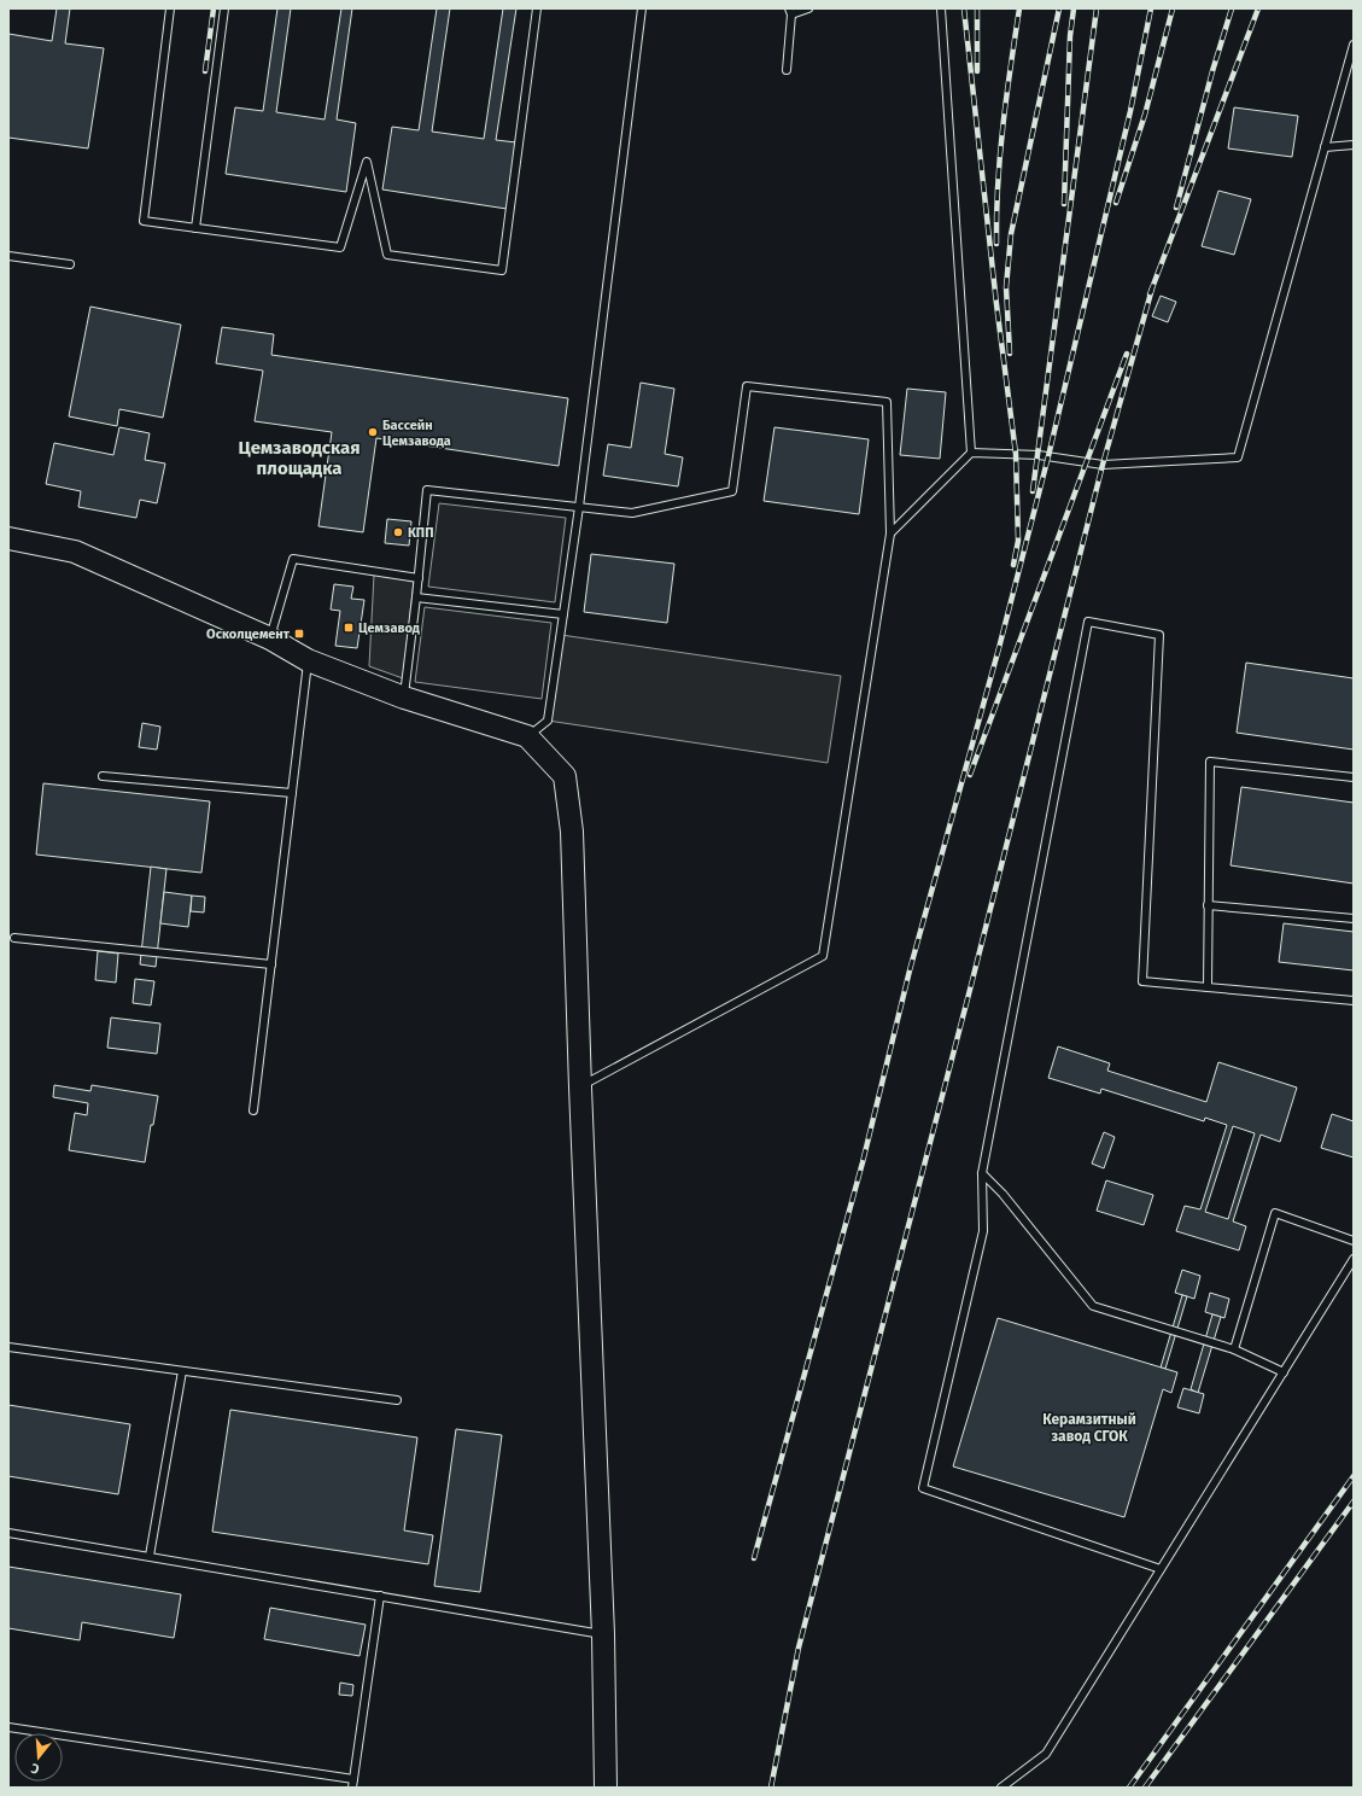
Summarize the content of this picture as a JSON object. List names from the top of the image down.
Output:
{
  "districts": ["Цемзаводская площадка", "Керамзитный завод СГОК"],
  "places": {
    "other": ["Бассейн Цемзавода", "КПП"],
    "transit": ["Цемзавод", "Осколцемент"]
  },
  "north": "bottom"
}
